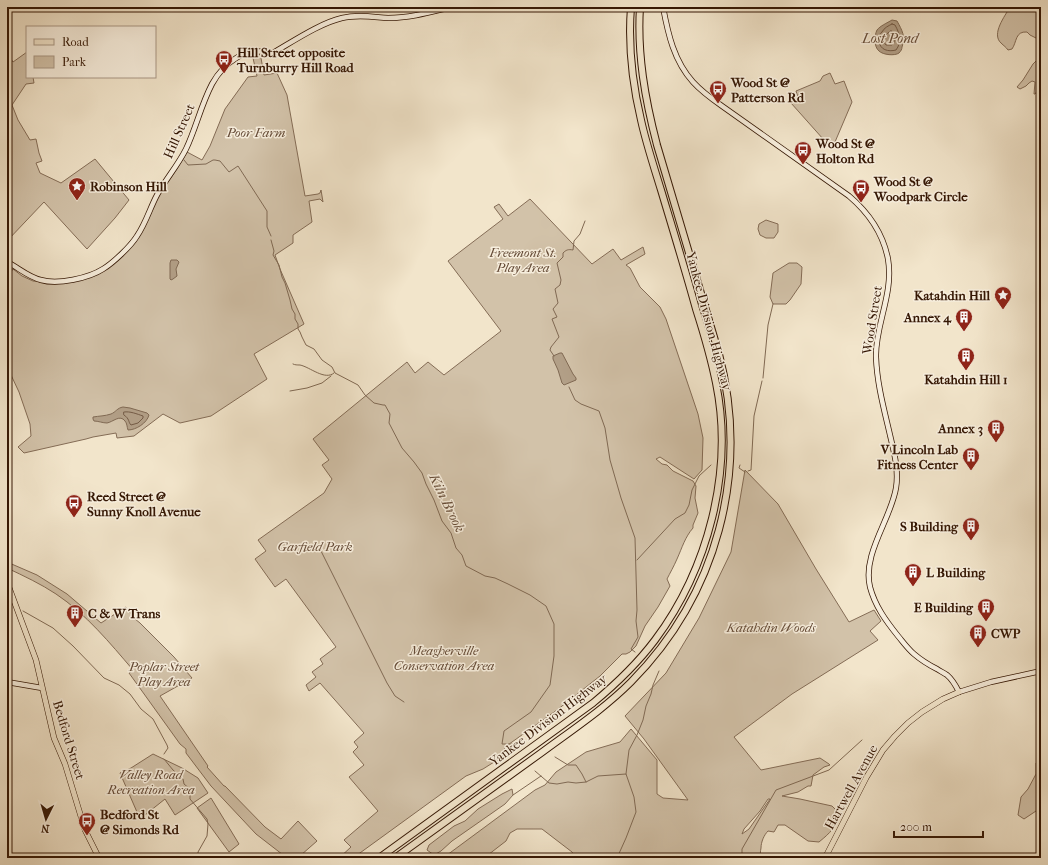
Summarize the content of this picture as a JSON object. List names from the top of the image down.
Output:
{
  "streets": {
    "highway": ["Yankee Division Highway"],
    "main road": ["Bedford Street", "Hartwell Avenue"],
    "street": ["Hill Street", "Wood Street"]
  },
  "crossings": [
    ["Wood Street", "Hartwell Avenue"]
  ],
  "water": ["Lost Pond", "Kiln Brook"],
  "parks": [
    "Poor Farm",
    "Freemont St. Play Area",
    "Garfield Park",
    "Katahdin Woods",
    "Meagherville Conservation Area",
    "Poplar Street Play Area",
    "Valley Road Recreation Area"
  ],
  "places": {
    "bus stop": [
      "Hill Street opposite Turnburry Hill Road",
      "Wood St @ Patterson Rd",
      "Wood St @ Holton Rd",
      "Wood St @ Woodpark Circle",
      "Reed Street @ Sunny Knoll Avenue",
      "Bedford St @ Simonds Rd"
    ],
    "place": ["Robinson Hill", "Katahdin Hill"],
    "building": [
      "Annex 4",
      "Katahdin Hill 1",
      "Annex 3",
      "V Lincoln Lab Fitness Center",
      "S Building",
      "L Building",
      "E Building",
      "C & W Trans",
      "CWP"
    ]
  },
  "legend": ["Road", "Park"],
  "scale_bar": "200 m",
  "north": "bottom"
}
